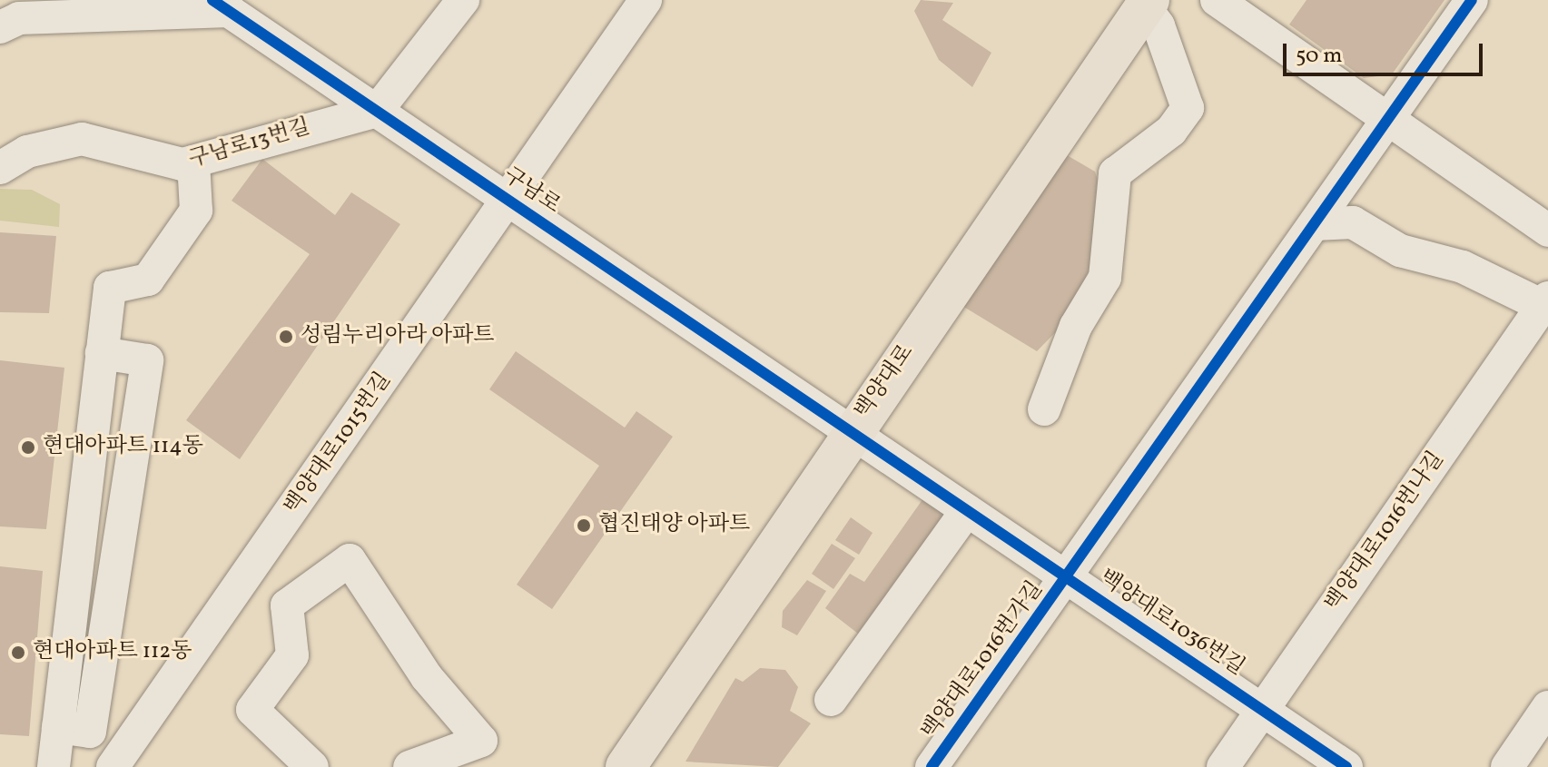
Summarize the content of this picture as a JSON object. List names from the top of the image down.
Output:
{
  "streets": {
    "main road": ["백양대로"],
    "street": [
      "구남로13번길",
      "구남로",
      "백양대로1015번길",
      "백양대로1016번나길",
      "백양대로1036번길",
      "백양대로1016번가길"
    ]
  },
  "crossings": [
    ["구남로13번길", "구남로"],
    ["구남로", "백양대로"],
    ["구남로", "백양대로1015번길"],
    ["구남로", "백양대로1036번길"],
    ["백양대로", "백양대로1036번길"],
    ["백양대로1016번나길", "백양대로1036번길"],
    ["백양대로1036번길", "백양대로1016번가길"]
  ],
  "places": [
    "성림누리아라 아파트",
    "현대아파트 114동",
    "협진태양 아파트",
    "현대아파트 112동"
  ],
  "scale_bar": "50 m"
}
